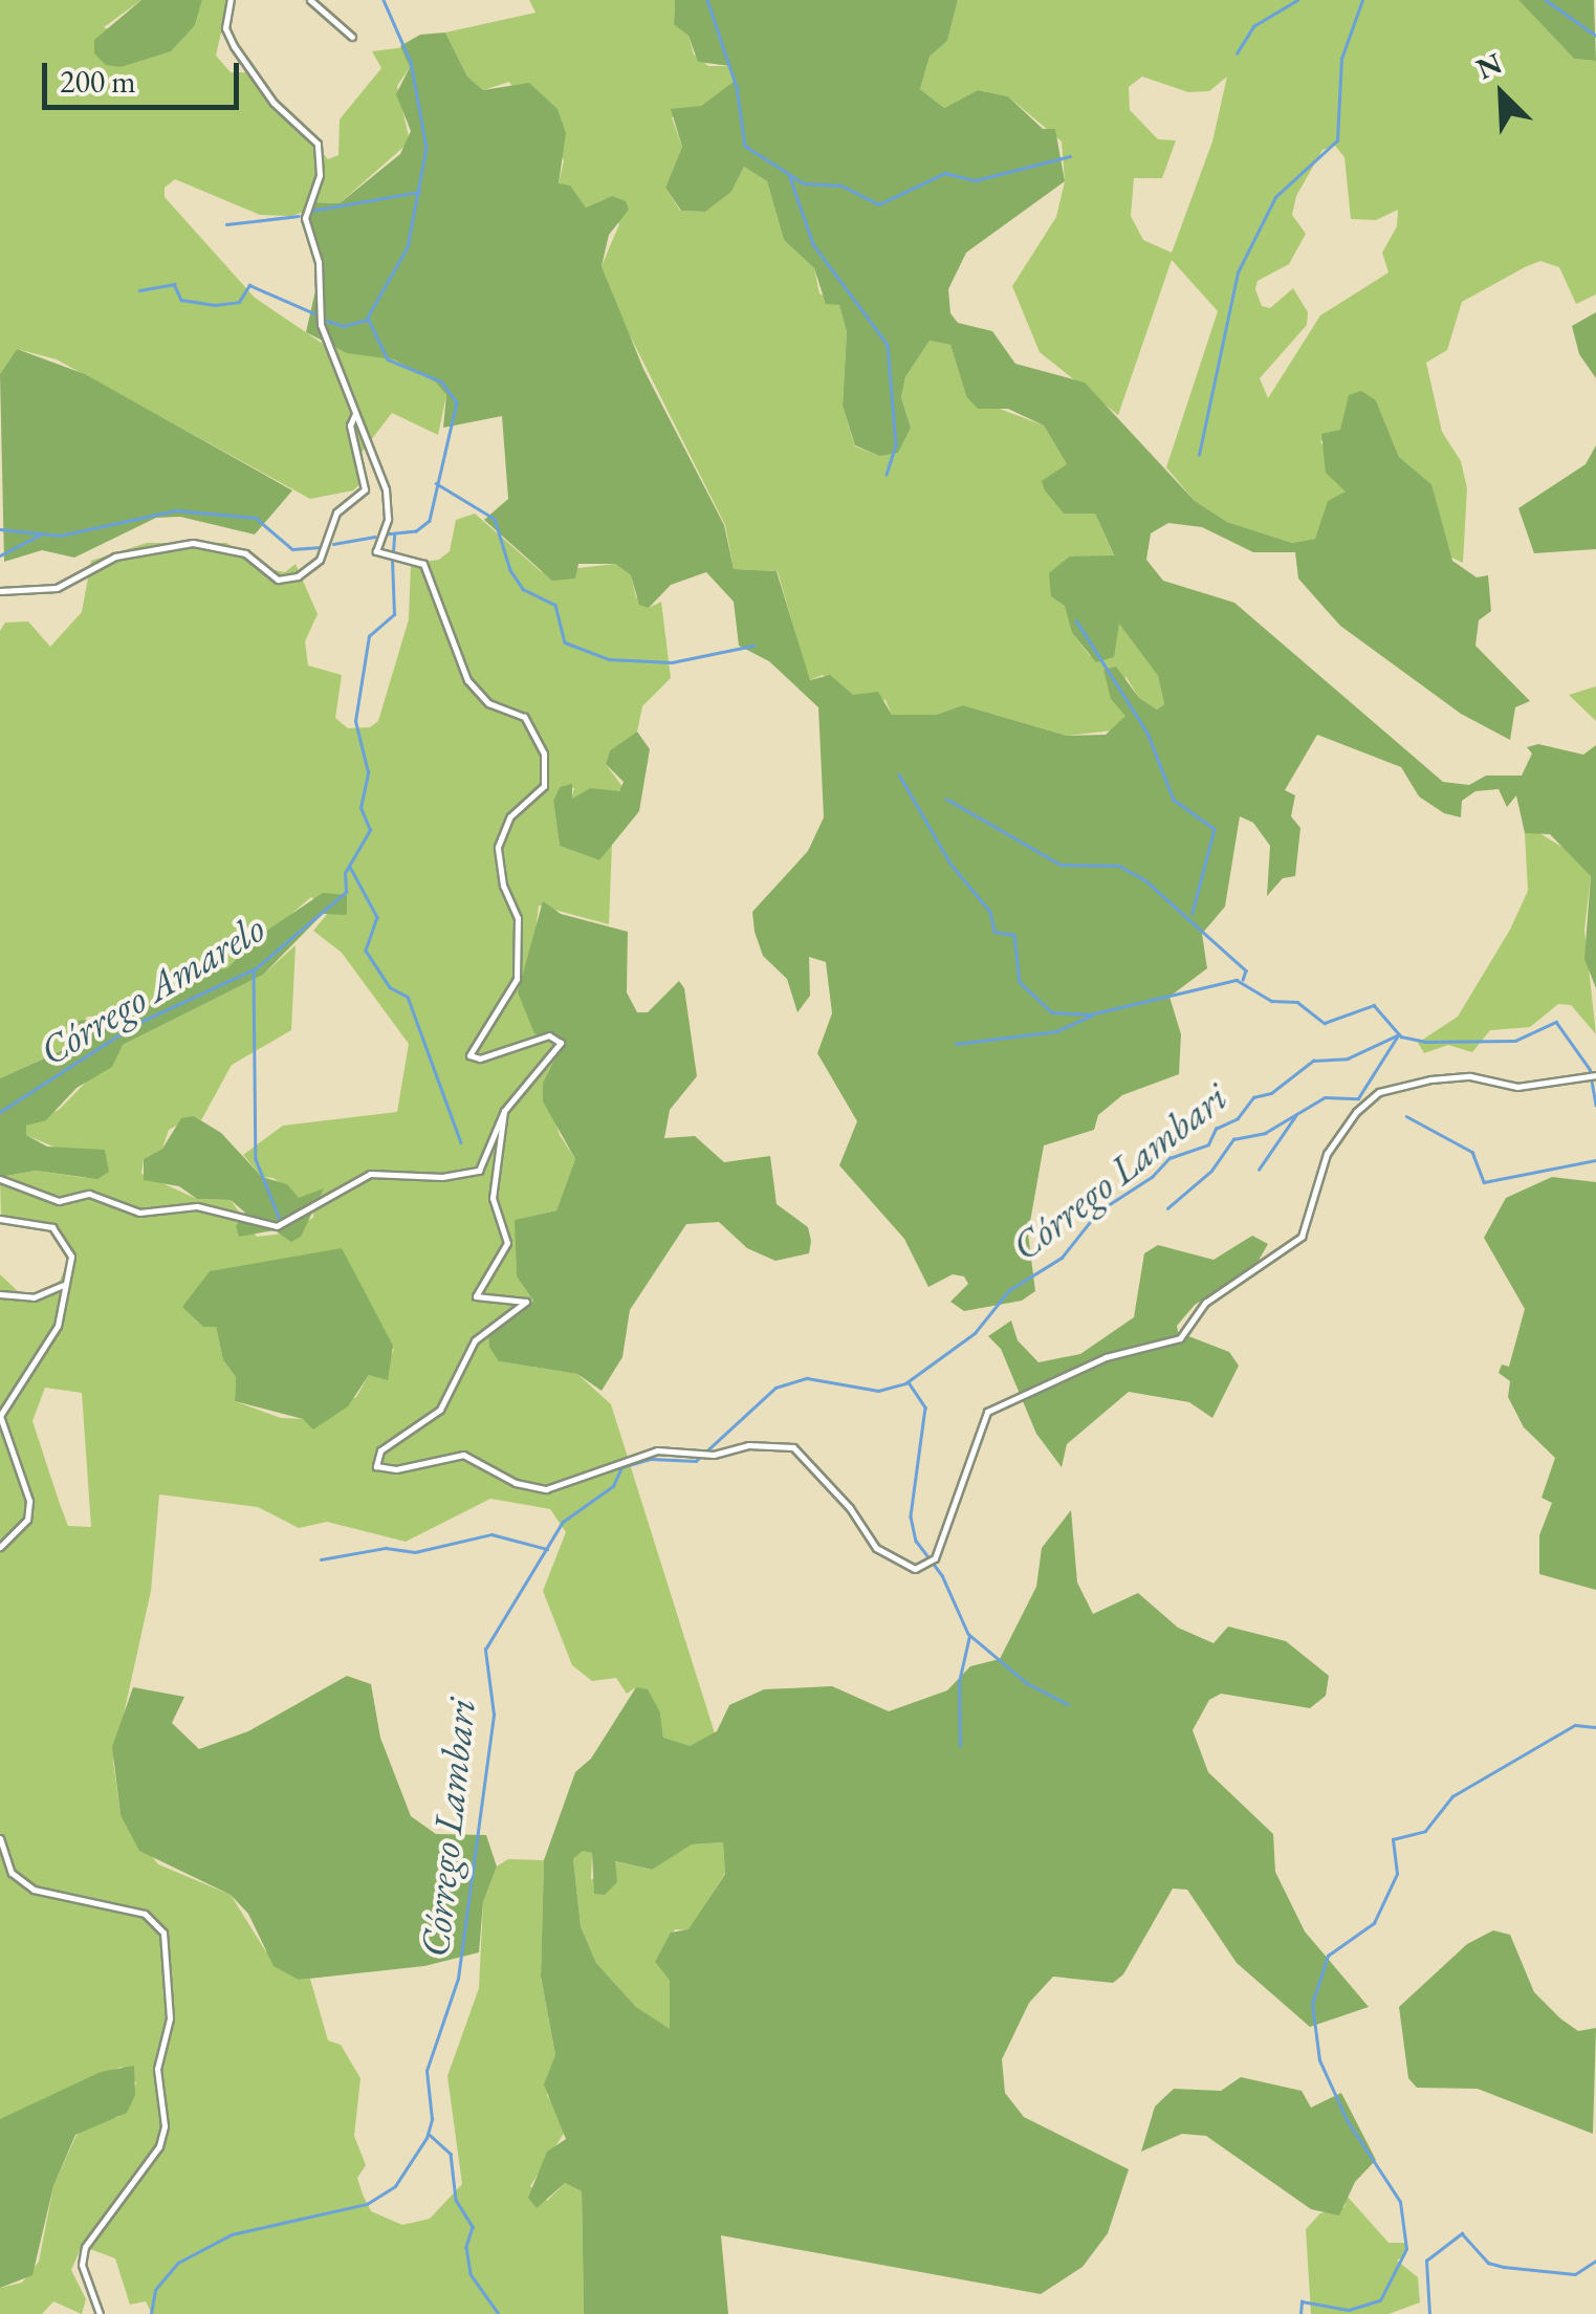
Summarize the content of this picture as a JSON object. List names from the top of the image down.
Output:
{
  "water": ["Córrego Amarelo", "Córrego Lambari"],
  "scale_bar": "200 m",
  "north": "top left"
}
